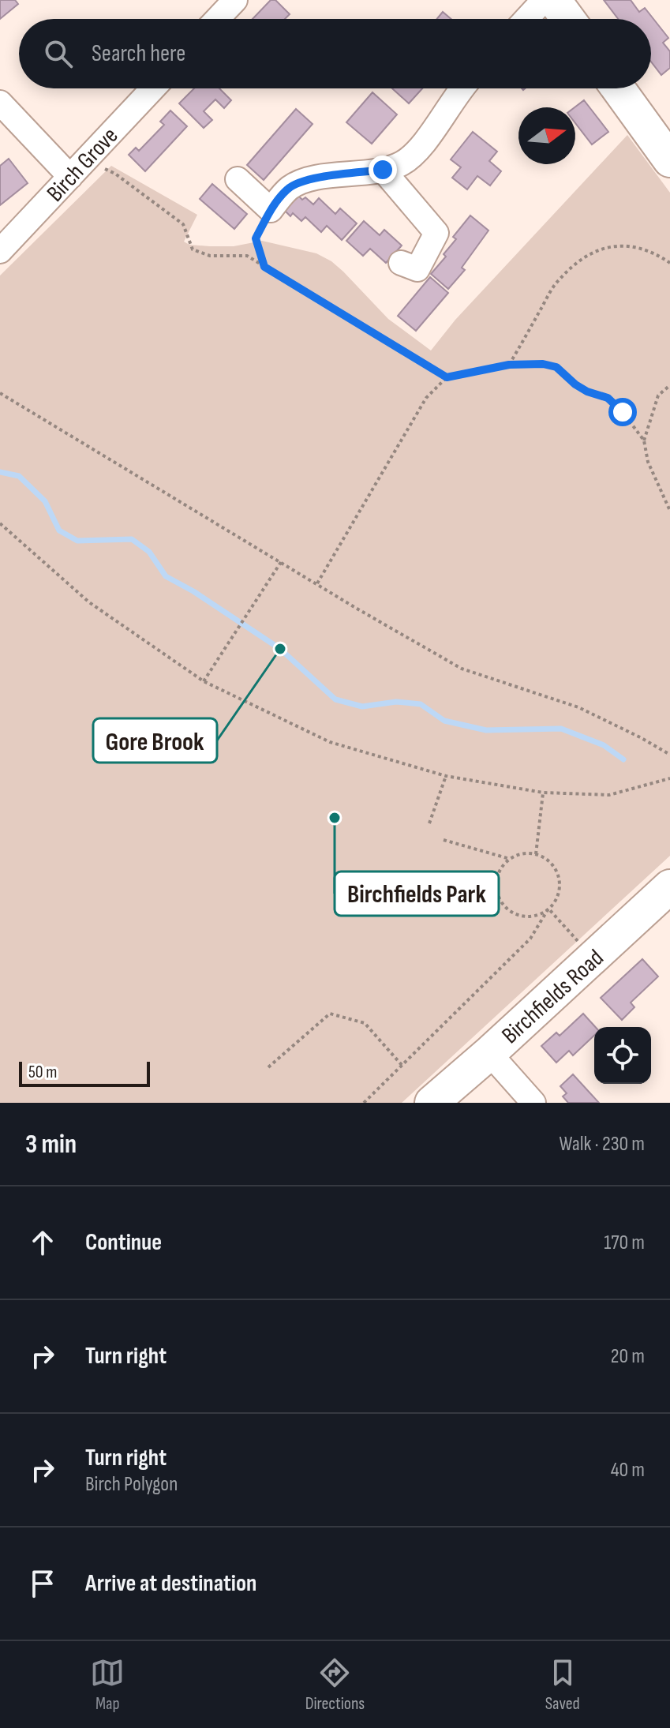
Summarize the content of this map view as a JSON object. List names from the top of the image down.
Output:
{
  "streets": {
    "highway": ["Birchfields Road"],
    "street": ["Birch Grove"]
  },
  "places": ["Gore Brook", "Birchfields Park"],
  "scale_bar": "50 m",
  "north": "right",
  "page": {
    "search": "Search here",
    "scale": "50 m",
    "heading": ["3 min", "Walk · 230 m"],
    "list": [
      ["Continue", "170 m"],
      ["Turn right", "20 m"],
      ["Turn right", "Birch Polygon", "40 m"],
      "Arrive at destination"
    ],
    "nav": ["Map", "Directions", "Saved"]
  }
}
